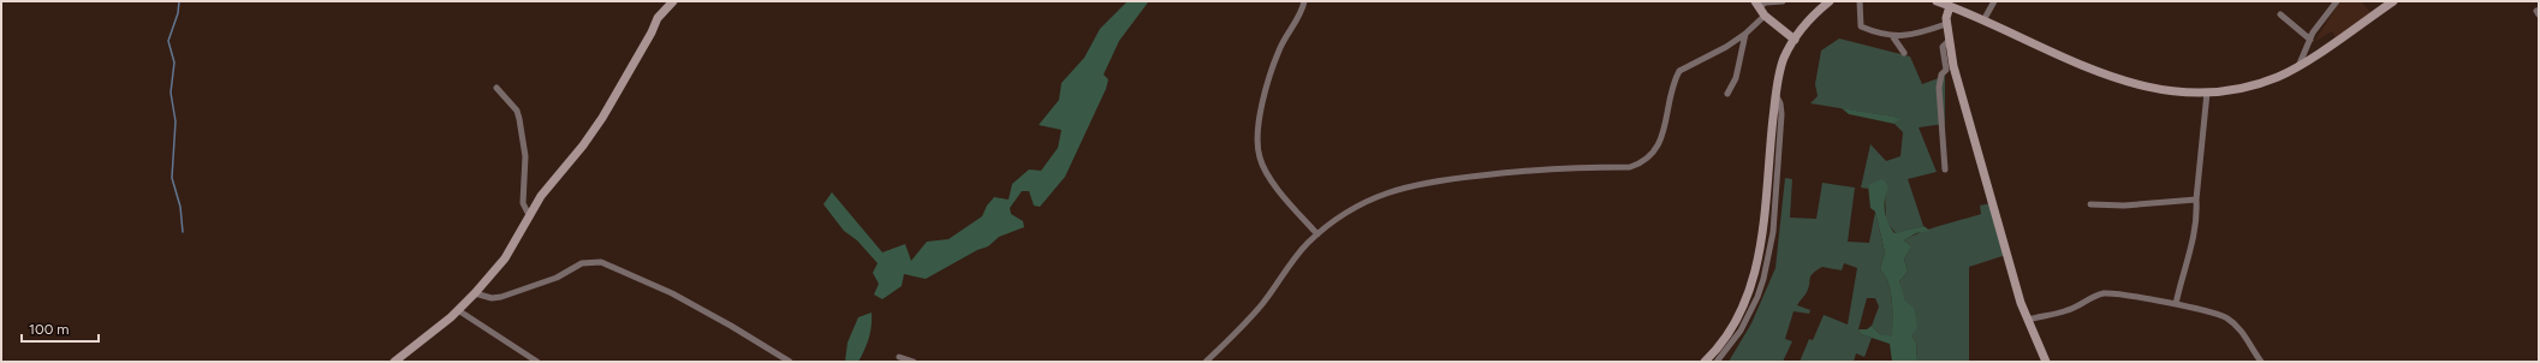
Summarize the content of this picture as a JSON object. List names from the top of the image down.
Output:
{
  "scale_bar": "100 m"
}
